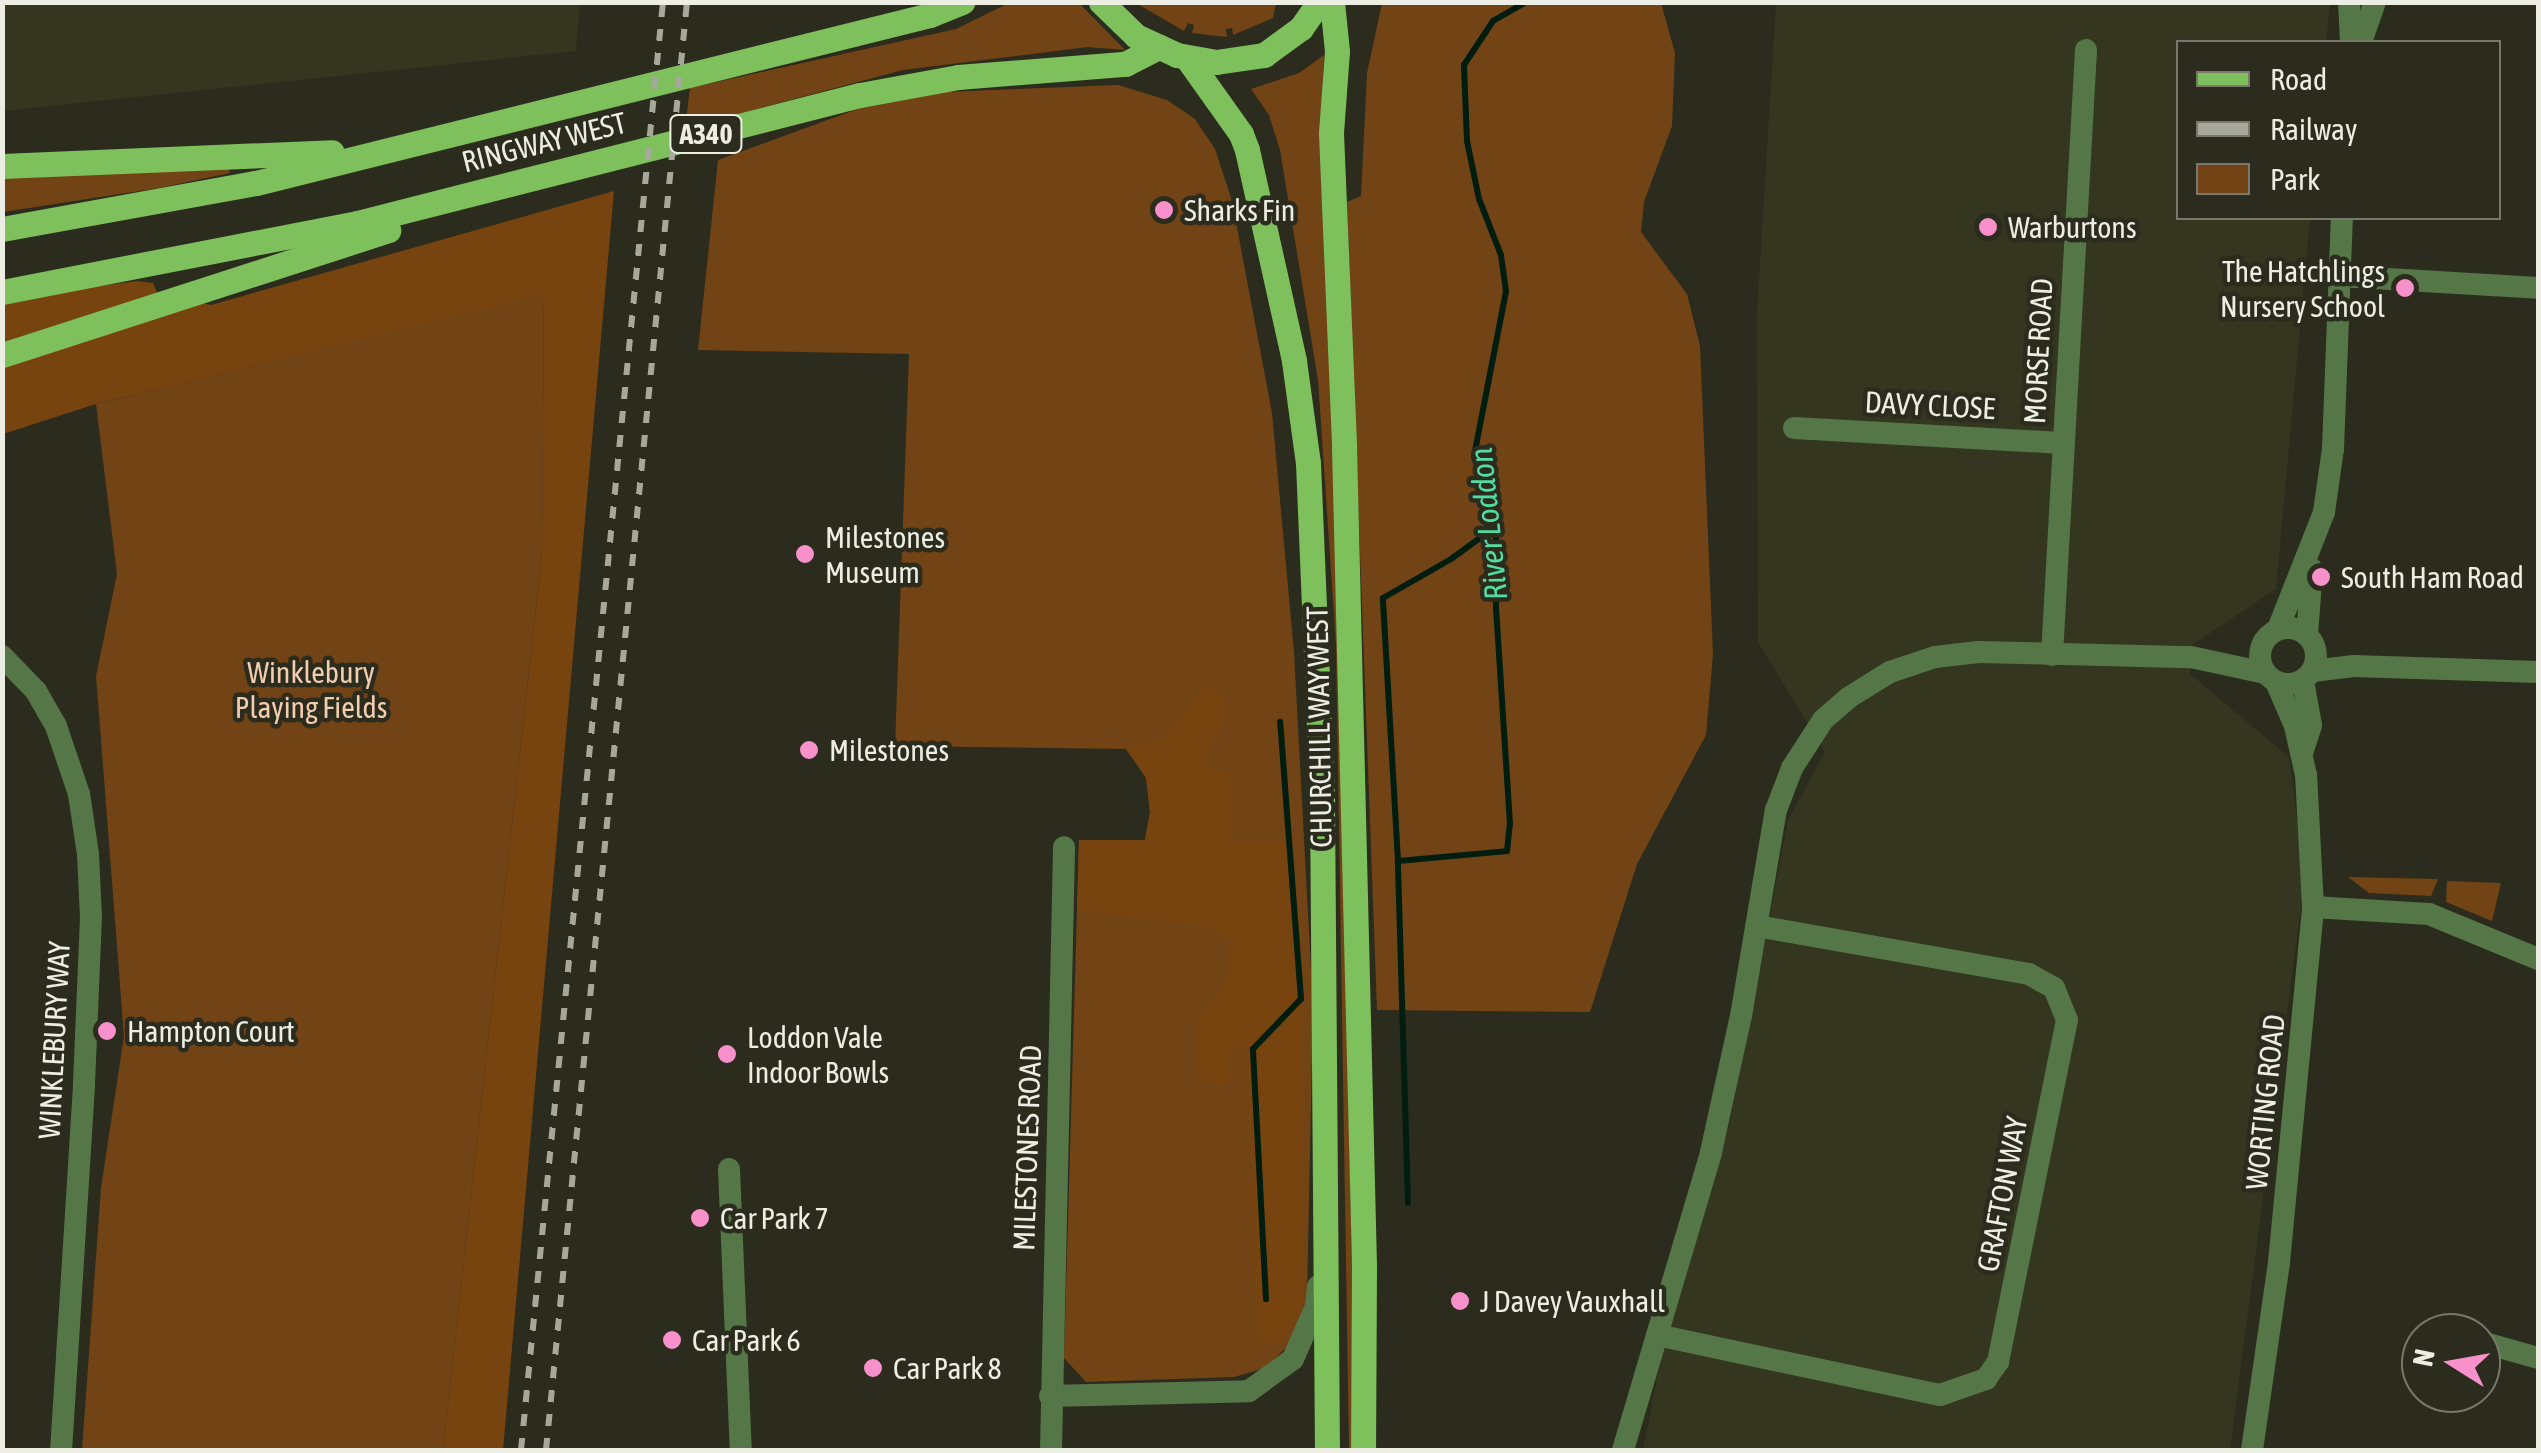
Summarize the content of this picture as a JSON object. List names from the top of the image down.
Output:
{
  "streets": {
    "main road": ["A340", "RINGWAY WEST", "CHURCHILL WAY WEST"],
    "street": [
      "MORSE ROAD",
      "DAVY CLOSE",
      "WINKLEBURY WAY",
      "WORTING ROAD",
      "MILESTONES ROAD",
      "GRAFTON WAY"
    ]
  },
  "crossings": [
    ["MORSE ROAD", "DAVY CLOSE"]
  ],
  "water": ["River Loddon"],
  "parks": ["Winklebury Playing Fields"],
  "places": [
    "Sharks Fin",
    "Warburtons",
    "The Hatchlings Nursery School",
    "Milestones Museum",
    "South Ham Road",
    "Milestones",
    "Hampton Court",
    "Loddon Vale Indoor Bowls",
    "Car Park 7",
    "J Davey Vauxhall",
    "Car Park 6",
    "Car Park 8"
  ],
  "legend": ["Road", "Railway", "Park"],
  "north": "left"
}
